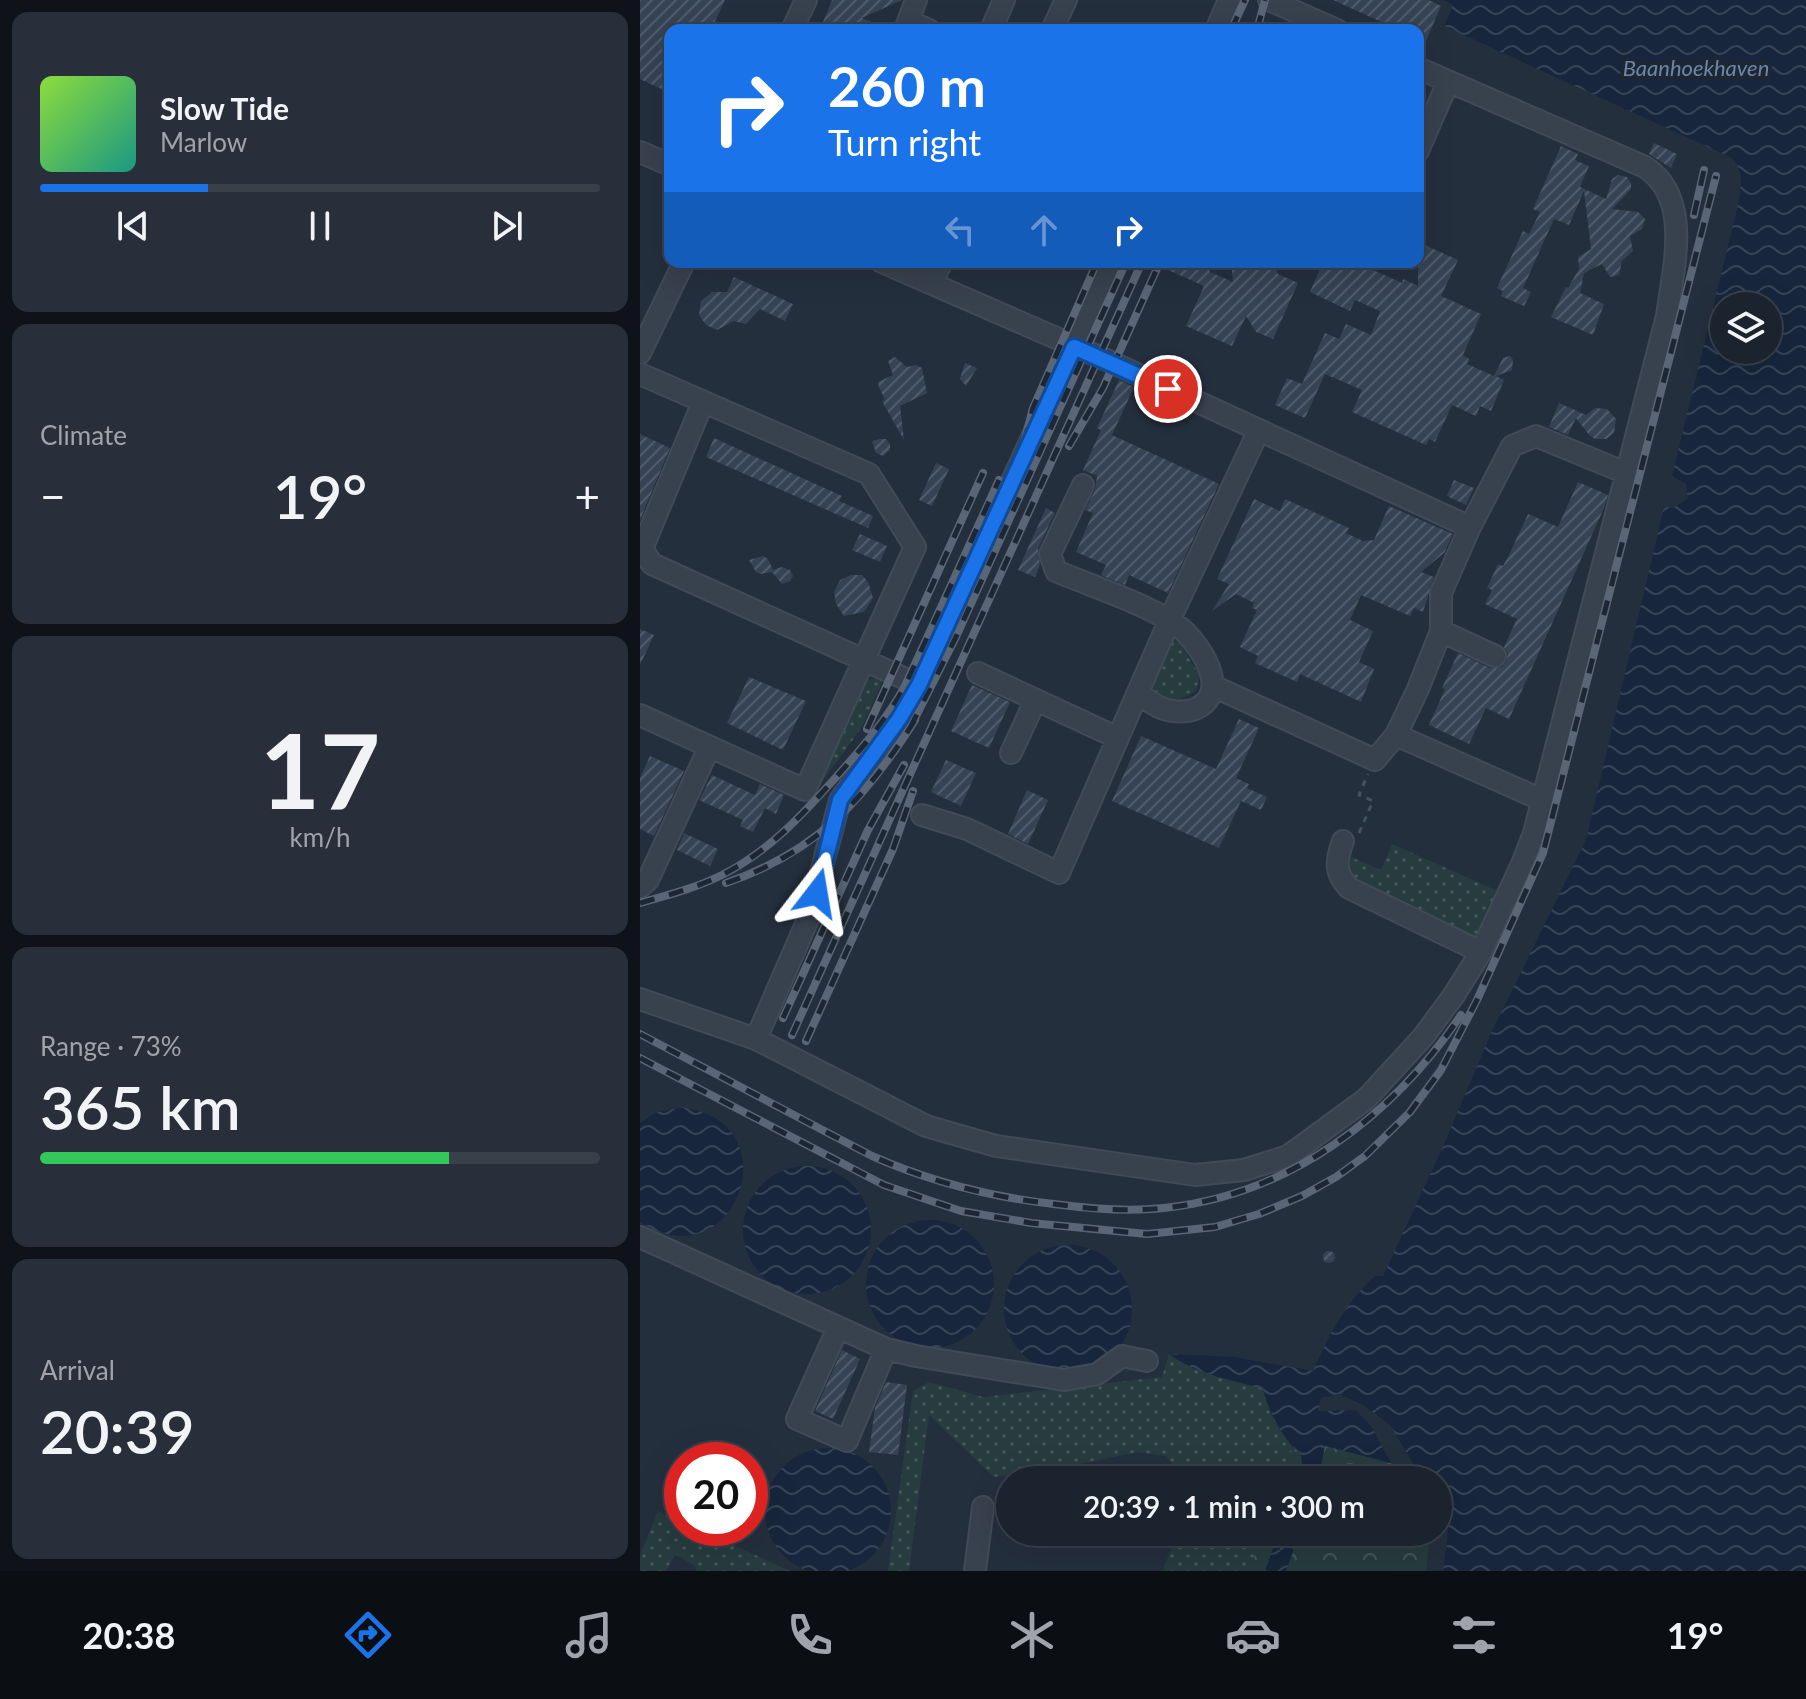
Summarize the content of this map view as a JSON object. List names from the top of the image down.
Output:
{
  "water": ["Baanhoekhaven"],
  "page": {
    "turn": ["260 m", "Turn right"],
    "song": ["Slow Tide", "Marlow"],
    "tile": [
      "Climate",
      ["17", "km/h"],
      ["Range · 73%", "365 km"],
      ["Arrival", "20:39"]
    ],
    "heat": ["−", "19°", "+"],
    "limit": "20",
    "trip": "20:39 · 1 min · 300 m",
    "tabs": ["20:38", "19°"]
  }
}
